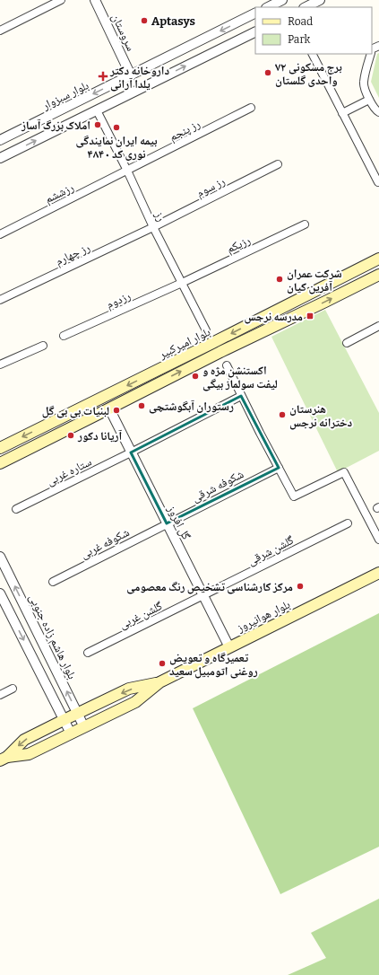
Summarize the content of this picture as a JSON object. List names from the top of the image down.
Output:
{
  "streets": {
    "main road": ["بلوار امیرکبیر", "بلوار هوانیروز"],
    "street": [
      "سروستان",
      "بلوار سبزوار",
      "رز پنجم",
      "رز سوم",
      "رزششم",
      "رز",
      "رزیکم",
      "رز چهارم",
      "رزدوم",
      "ستاره غربی",
      "شکوفه شرقی",
      "گل افروز",
      "شکوفه غربی",
      "گلشن شرقی",
      "گلشن غربی",
      "بلوار هاشم زاده جنوبی"
    ]
  },
  "crossings": [
    ["سروستان", "بلوار سبزوار"],
    ["رز پنجم", "رزششم"],
    ["رز پنجم", "رز"],
    ["رز سوم", "رز"],
    ["رز سوم", "رز چهارم"],
    ["رزششم", "رز"],
    ["رز", "رزیکم"],
    ["رز", "رز چهارم"],
    ["رز", "رزدوم"],
    ["رزیکم", "رزدوم"],
    ["بلوار امیرکبیر", "گل افروز"],
    ["ستاره غربی", "گل افروز"],
    ["شکوفه شرقی", "گل افروز"],
    ["شکوفه شرقی", "شکوفه غربی"],
    ["گل افروز", "شکوفه غربی"],
    ["گل افروز", "گلشن شرقی"],
    ["گل افروز", "گلشن غربی"],
    ["گل افروز", "بلوار هوانیروز"],
    ["گلشن شرقی", "گلشن غربی"],
    ["بلوار هوانیروز", "بلوار هاشم زاده جنوبی"]
  ],
  "places": {
    "other": [
      "Aptasys",
      "برج مسکونی ۷۲ واحدی گلستان",
      "املاک بزرگ آساز",
      "بیمه ایران نمایندگی نوری کد ۴۸۴۰",
      "شرکت عمران آفرین کیان",
      "اکستنشن مژه و لیفت سولماز بیگی",
      "رستوران آبگوشتچی",
      "لبنیات بی بی گل",
      "هنرستان دخترانه نرجس",
      "آریانا دکور",
      "مرکز کارشناسی تشخیص رنگ معصومی",
      "تعمیرگاه و تعویض روغنی اتومبیل سعید"
    ],
    "health": ["داروخانه دکتر یلدا آرائی"],
    "transit": ["مدرسه نرجس"]
  },
  "legend": ["Road", "Park"]
}
